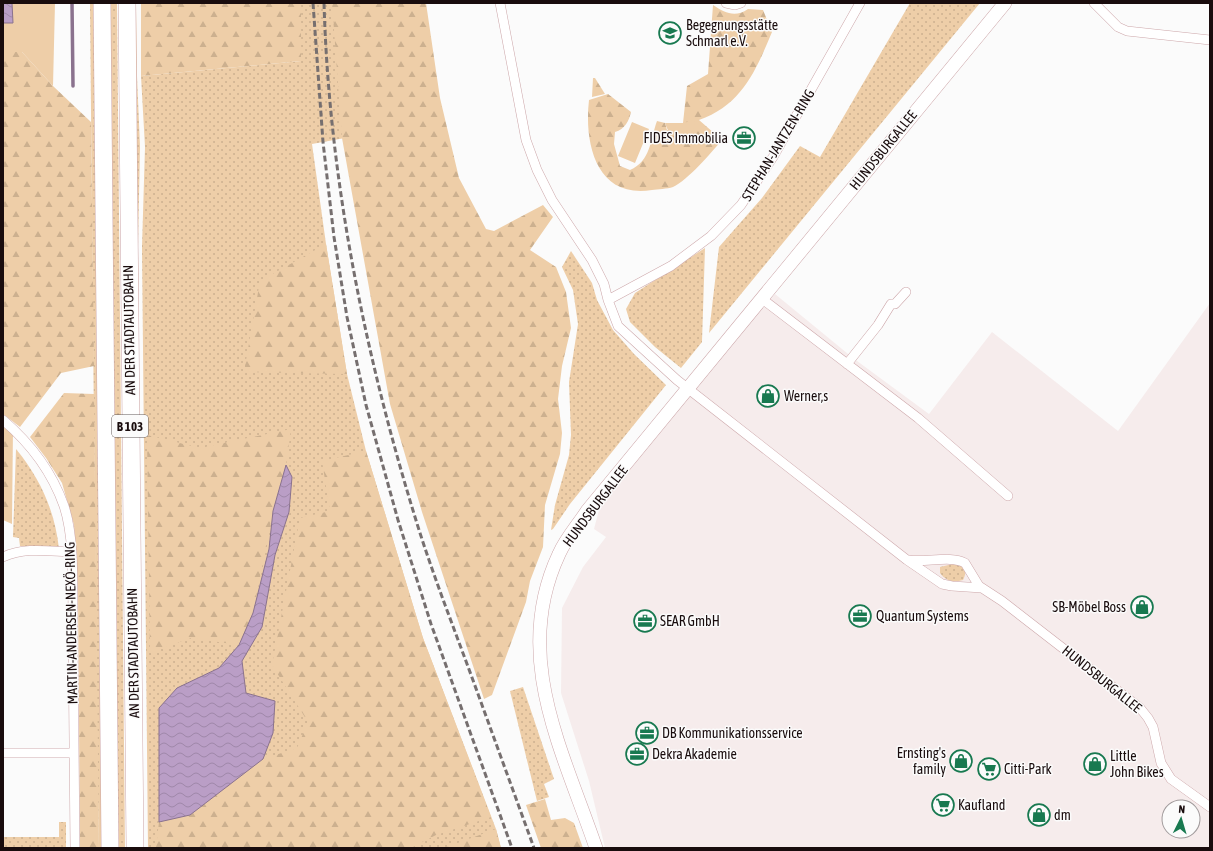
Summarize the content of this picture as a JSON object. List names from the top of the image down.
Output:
{
  "streets": {
    "highway": ["AN DER STADTAUTOBAHN", "B 103"],
    "street": ["STEPHAN-JANTZEN-RING", "HUNDSBURGALLEE", "MARTIN-ANDERSEN-NEXÖ-RING"]
  },
  "places": {
    "school or university": ["Begegnungsstätte Schmarl e.V."],
    "office": [
      "FIDES Immobilia",
      "Quantum Systems",
      "SEAR GmbH",
      "DB Kommunikationsservice",
      "Dekra Akademie"
    ],
    "shop": [
      "Werner,s",
      "SB-Möbel Boss",
      "Ernsting's family",
      "Little John Bikes",
      "dm"
    ],
    "supermarket": ["Citti-Park", "Kaufland"]
  },
  "north": "top"
}
